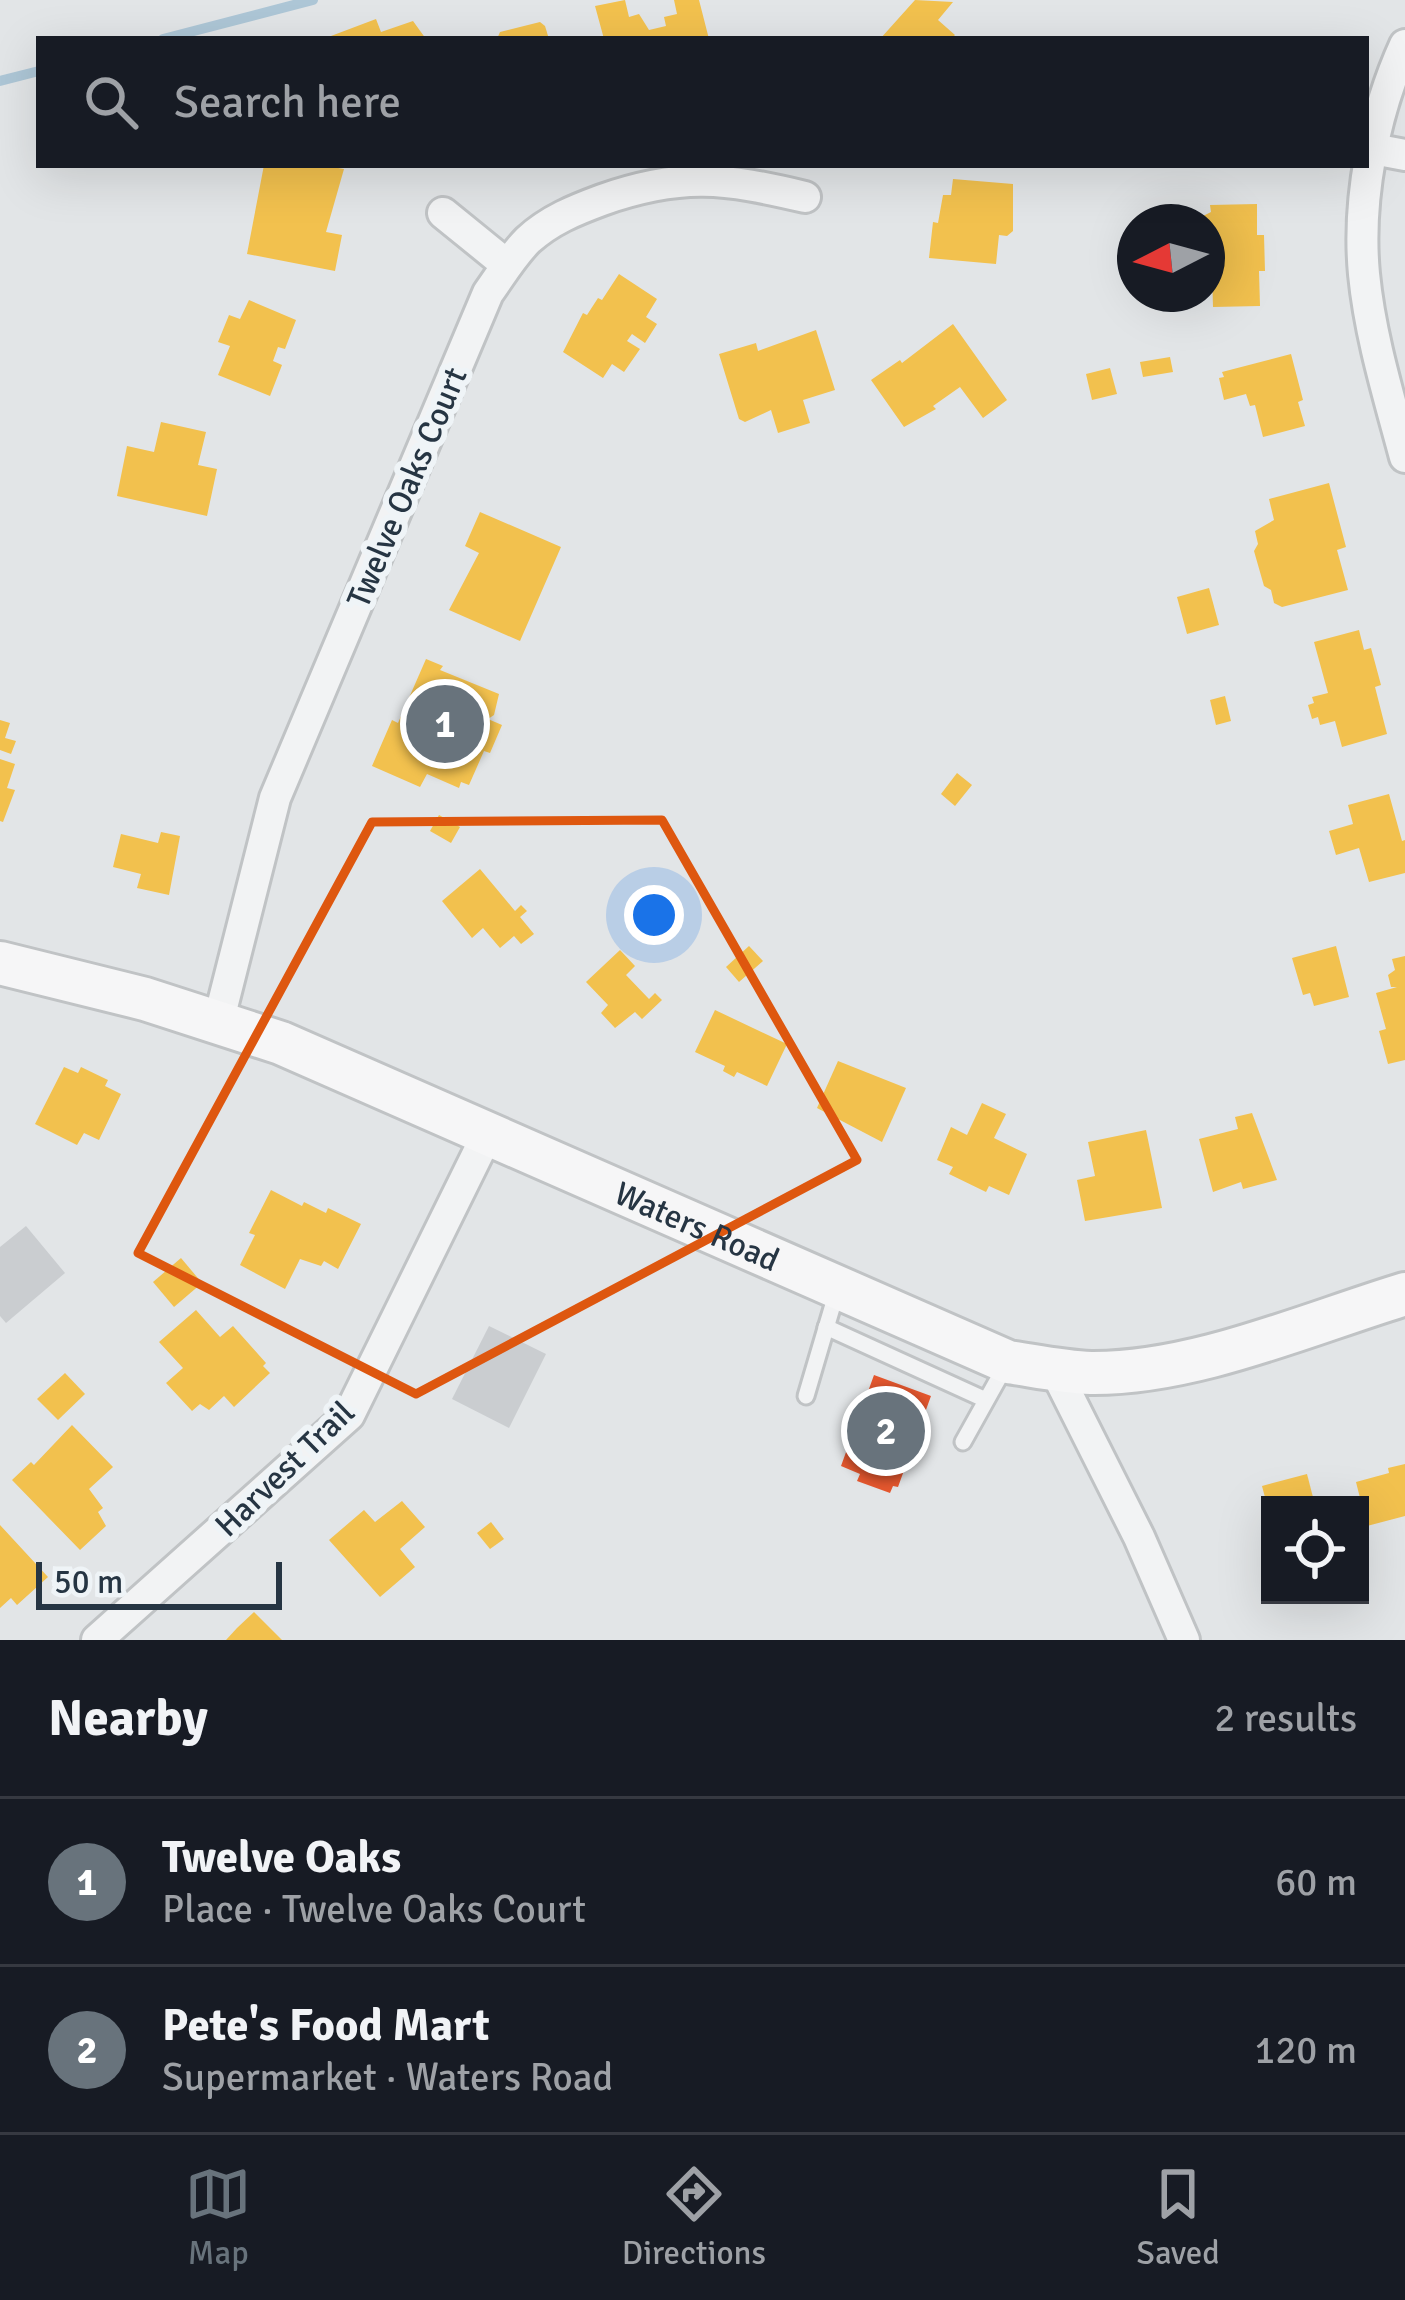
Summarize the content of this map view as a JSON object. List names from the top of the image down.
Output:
{
  "streets": {
    "street": ["Twelve Oaks Court", "Waters Road", "Harvest Trail"]
  },
  "crossings": [
    ["Twelve Oaks Court", "Waters Road"],
    ["Waters Road", "Harvest Trail"]
  ],
  "scale_bar": "50 m",
  "north": "left",
  "page": {
    "search": "Search here",
    "pins": ["1", "2"],
    "scale": "50 m",
    "heading": ["Nearby", "2 results"],
    "list": [
      {
        "mark": "1",
        "name": "Twelve Oaks",
        "note": "Place · Twelve Oaks Court",
        "value": "60 m"
      },
      {
        "mark": "2",
        "name": "Pete's Food Mart",
        "note": "Supermarket · Waters Road",
        "value": "120 m"
      }
    ],
    "nav": ["Map", "Directions", "Saved"]
  }
}
